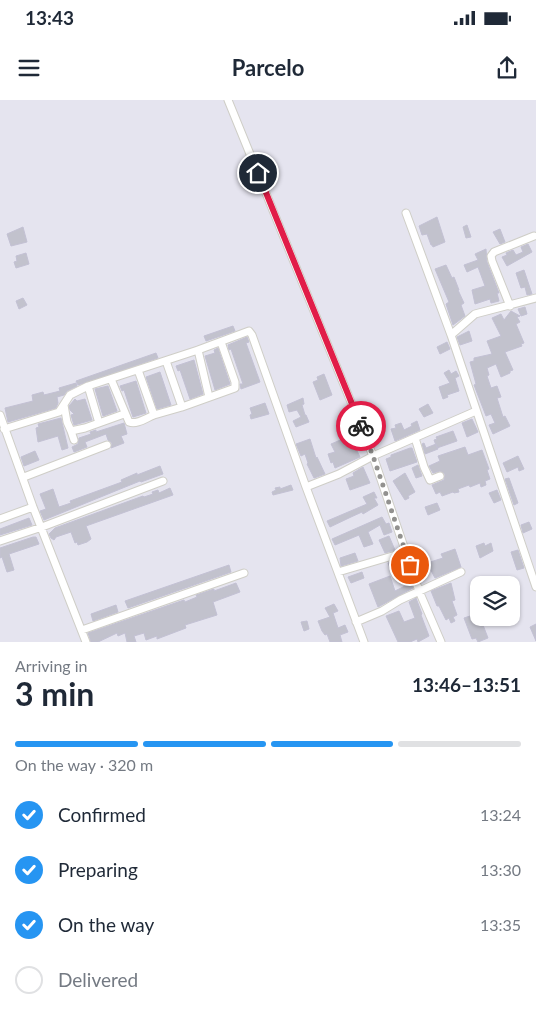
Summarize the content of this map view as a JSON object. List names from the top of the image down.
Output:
{
  "page": {
    "status": "13:43",
    "header": "Parcelo",
    "heading": ["3 min", "Arriving in", "13:46–13:51"],
    "bar": "On the way · 320 m",
    "list": [
      ["Confirmed", "13:24"],
      ["Preparing", "13:30"],
      ["On the way", "13:35"],
      "Delivered"
    ]
  }
}
